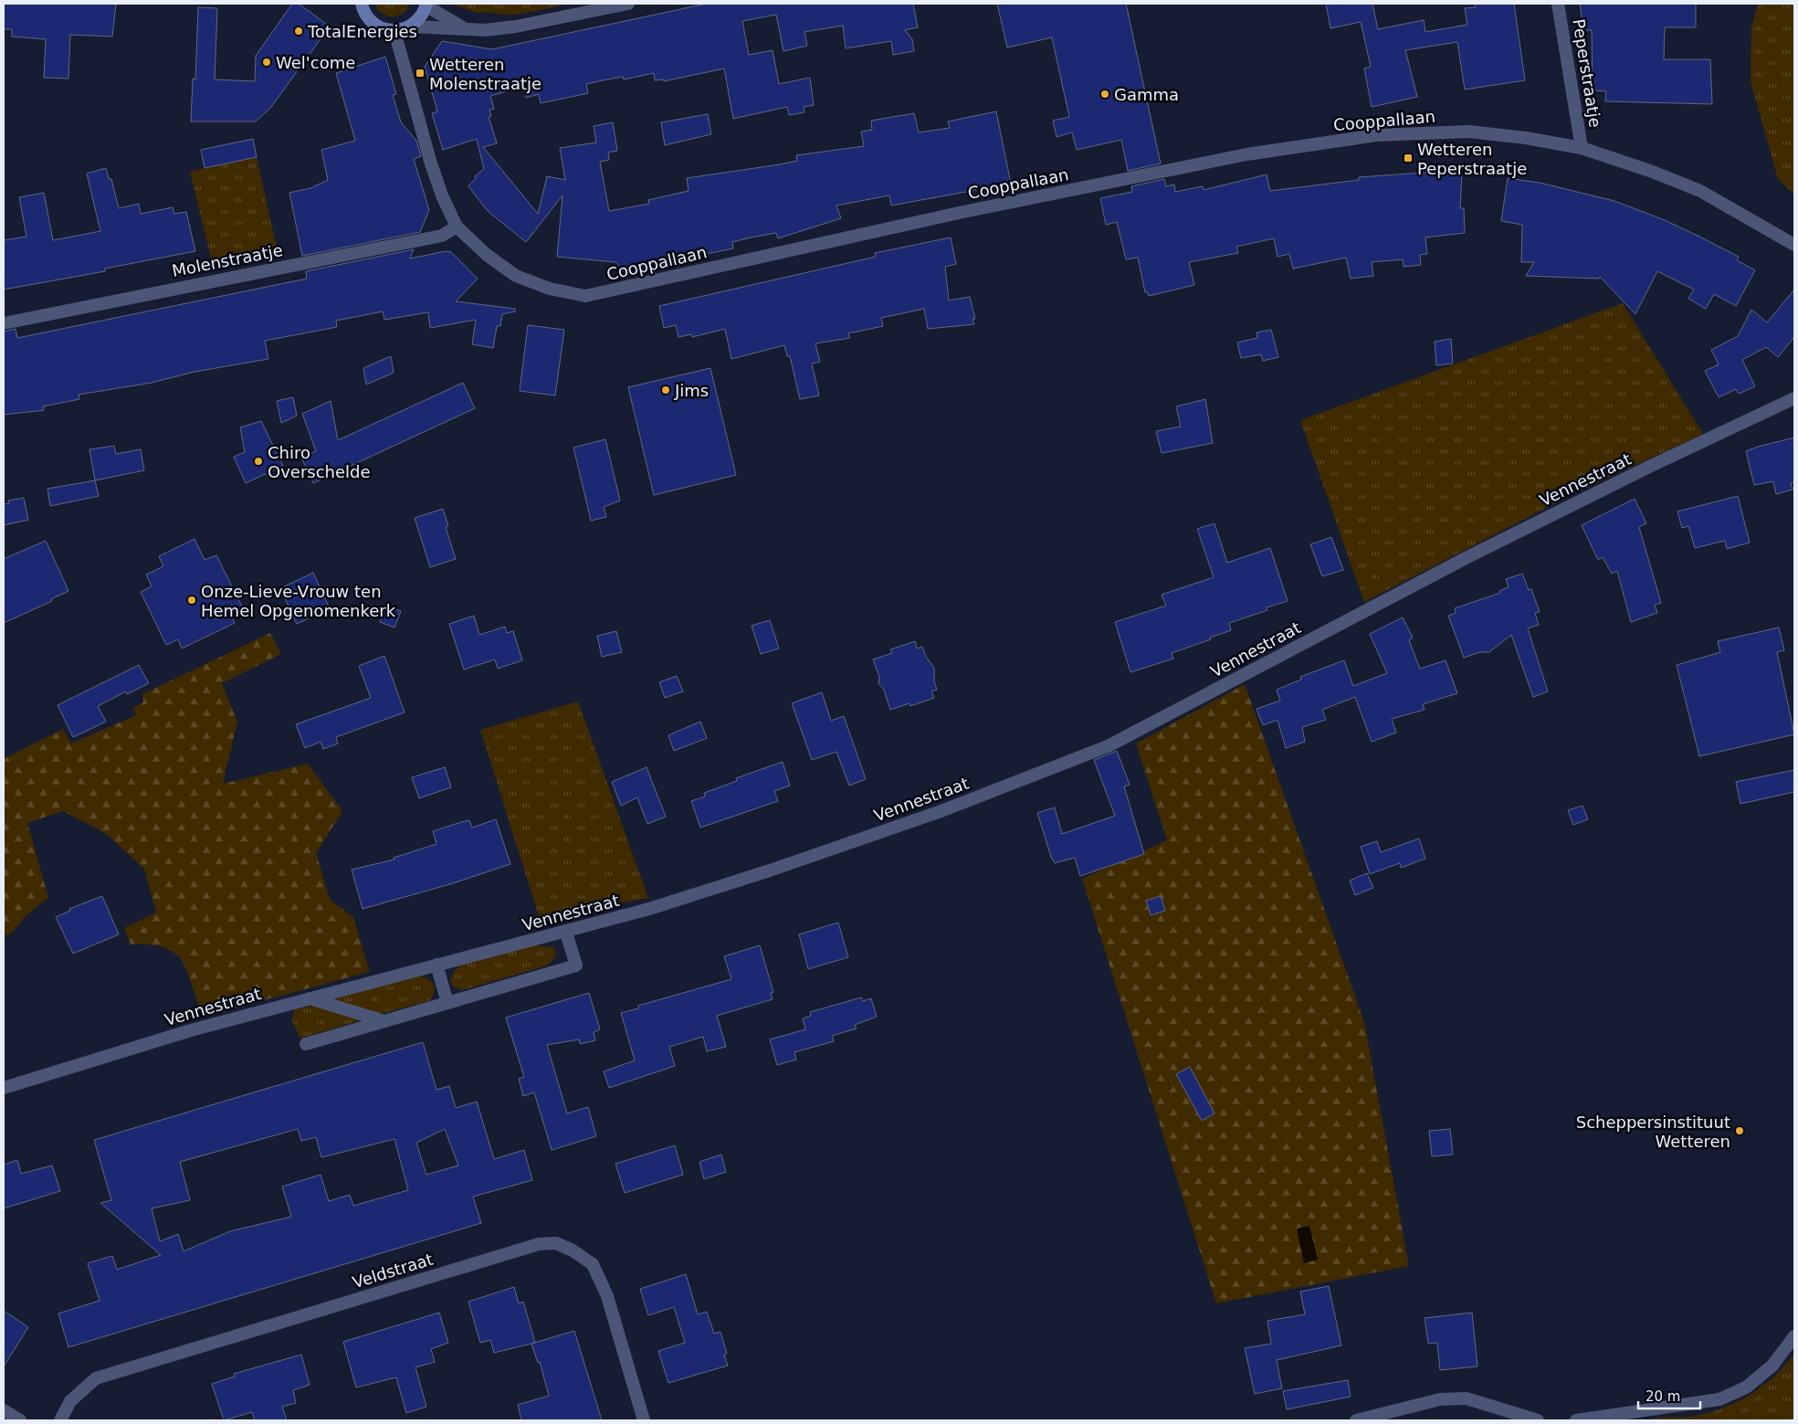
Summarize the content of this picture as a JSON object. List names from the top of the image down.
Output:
{
  "streets": {
    "street": [
      "Peperstraatje",
      "Cooppallaan",
      "Molenstraatje",
      "Vennestraat",
      "Veldstraat"
    ]
  },
  "crossings": [
    ["Peperstraatje", "Cooppallaan"],
    ["Cooppallaan", "Molenstraatje"]
  ],
  "places": {
    "other": [
      "TotalEnergies",
      "Wel'come",
      "Gamma",
      "Jims",
      "Chiro Overschelde",
      "Onze-Lieve-Vrouw ten Hemel Opgenomenkerk",
      "Scheppersinstituut Wetteren"
    ],
    "transit": ["Wetteren Molenstraatje", "Wetteren Peperstraatje"]
  },
  "scale_bar": "20 m"
}
